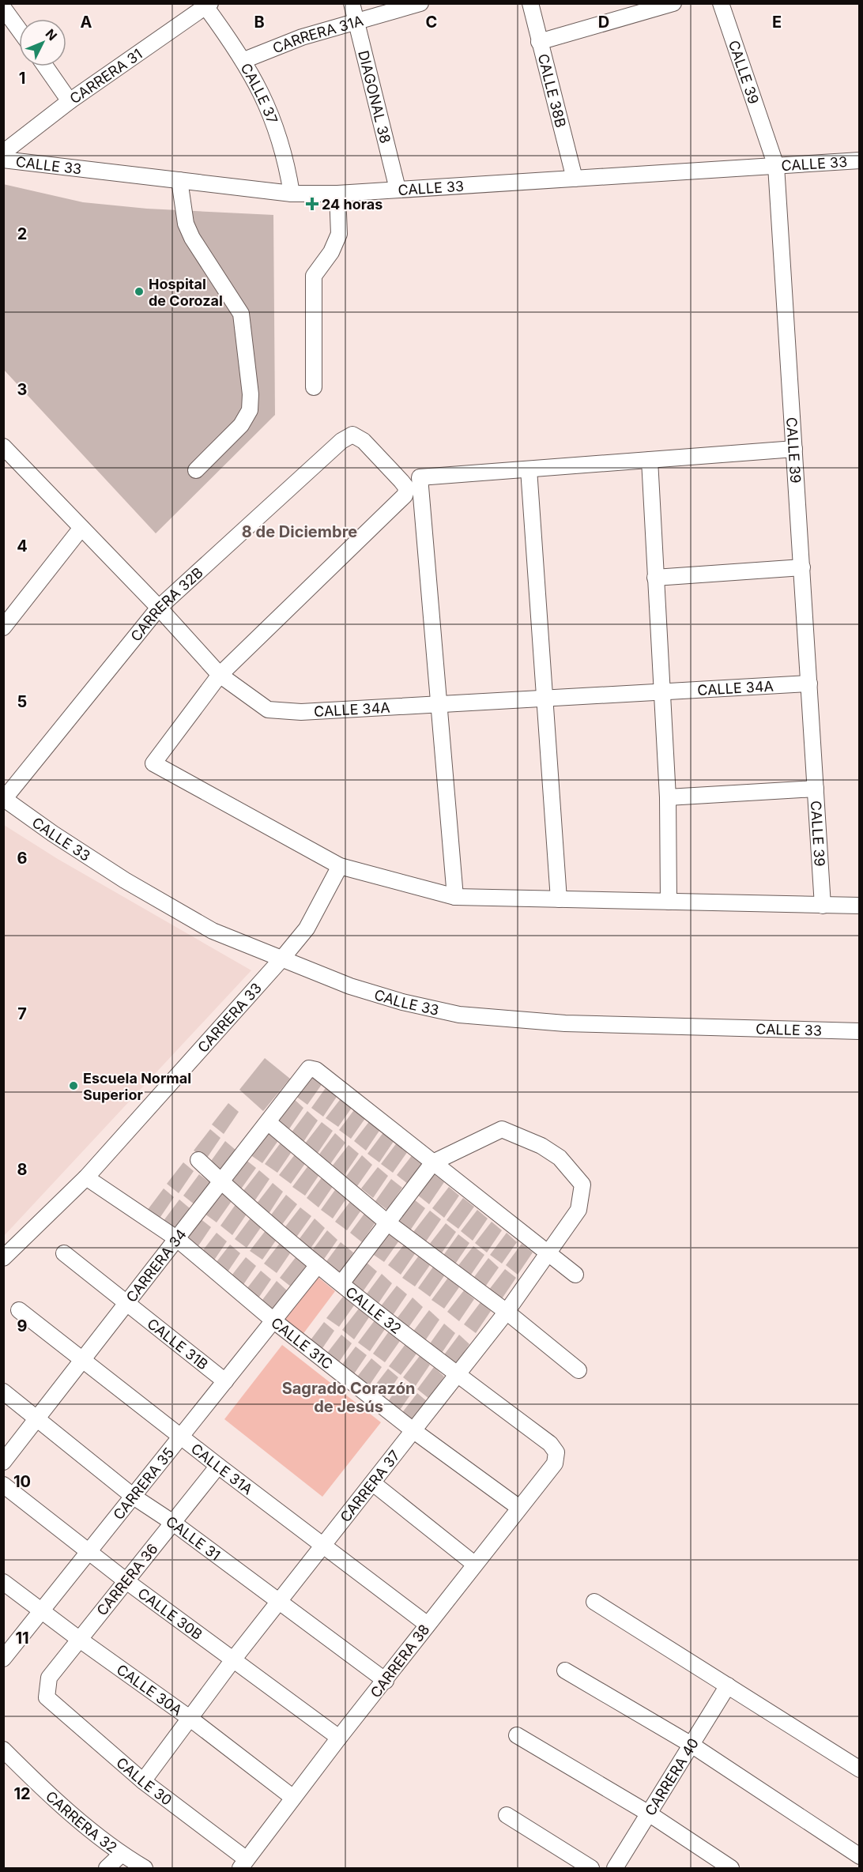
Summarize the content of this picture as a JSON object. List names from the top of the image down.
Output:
{
  "streets": {
    "street": [
      "CARRERA 31A",
      "CALLE 39",
      "CARRERA 31",
      "CALLE 38B",
      "CALLE 37",
      "DIAGONAL 38",
      "CALLE 33",
      "CARRERA 32B",
      "CALLE 34A",
      "CARRERA 33",
      "CARRERA 34",
      "CALLE 32",
      "CALLE 31B",
      "CALLE 31C",
      "CALLE 31A",
      "CARRERA 35",
      "CARRERA 37",
      "CALLE 31",
      "CARRERA 36",
      "CALLE 30B",
      "CARRERA 38",
      "CALLE 30A",
      "CARRERA 40",
      "CALLE 30",
      "CARRERA 32"
    ]
  },
  "crossings": [
    ["CARRERA 31A", "CALLE 37"],
    ["CARRERA 31A", "DIAGONAL 38"],
    ["CALLE 39", "CALLE 33"],
    ["CALLE 39", "CALLE 34A"],
    ["CARRERA 31", "CALLE 37"],
    ["CALLE 38B", "CALLE 33"],
    ["CALLE 37", "CALLE 33"],
    ["DIAGONAL 38", "CALLE 33"],
    ["CALLE 33", "CARRERA 32B"],
    ["CALLE 33", "CARRERA 33"],
    ["CARRERA 32B", "CALLE 34A"],
    ["CARRERA 33", "CALLE 31C"],
    ["CARRERA 34", "CALLE 32"],
    ["CARRERA 34", "CALLE 31B"],
    ["CARRERA 34", "CALLE 31C"],
    ["CARRERA 34", "CALLE 31A"],
    ["CARRERA 34", "CARRERA 37"],
    ["CARRERA 34", "CALLE 31"],
    ["CALLE 32", "CARRERA 35"],
    ["CALLE 32", "CARRERA 37"],
    ["CALLE 32", "CARRERA 38"],
    ["CALLE 31B", "CARRERA 35"],
    ["CALLE 31C", "CARRERA 35"],
    ["CALLE 31C", "CARRERA 37"],
    ["CALLE 31C", "CARRERA 38"],
    ["CALLE 31A", "CARRERA 35"],
    ["CALLE 31A", "CARRERA 37"],
    ["CALLE 31A", "CARRERA 36"],
    ["CALLE 31A", "CARRERA 38"],
    ["CARRERA 35", "CALLE 31"],
    ["CARRERA 35", "CALLE 30B"],
    ["CARRERA 35", "CALLE 30A"],
    ["CARRERA 37", "CALLE 31"],
    ["CARRERA 37", "CALLE 30B"],
    ["CARRERA 37", "CALLE 30A"],
    ["CARRERA 37", "CALLE 30"],
    ["CALLE 31", "CARRERA 36"],
    ["CALLE 31", "CARRERA 38"],
    ["CARRERA 36", "CALLE 30B"],
    ["CARRERA 36", "CALLE 30A"],
    ["CARRERA 36", "CALLE 30"],
    ["CALLE 30B", "CARRERA 38"],
    ["CARRERA 38", "CALLE 30A"],
    ["CARRERA 38", "CALLE 30"]
  ],
  "districts": ["8 de Diciembre", "Sagrado Corazón de Jesús"],
  "places": {
    "health": ["24 horas"],
    "other": ["Hospital de Corozal", "Escuela Normal Superior"]
  },
  "north": "top right",
  "grid": {
    "columns": [
      "A",
      "B",
      "C",
      "D",
      "E"
    ],
    "rows": [
      "1",
      "2",
      "3",
      "4",
      "5",
      "6",
      "7",
      "8",
      "9",
      "10",
      "11",
      "12"
    ]
  }
}
